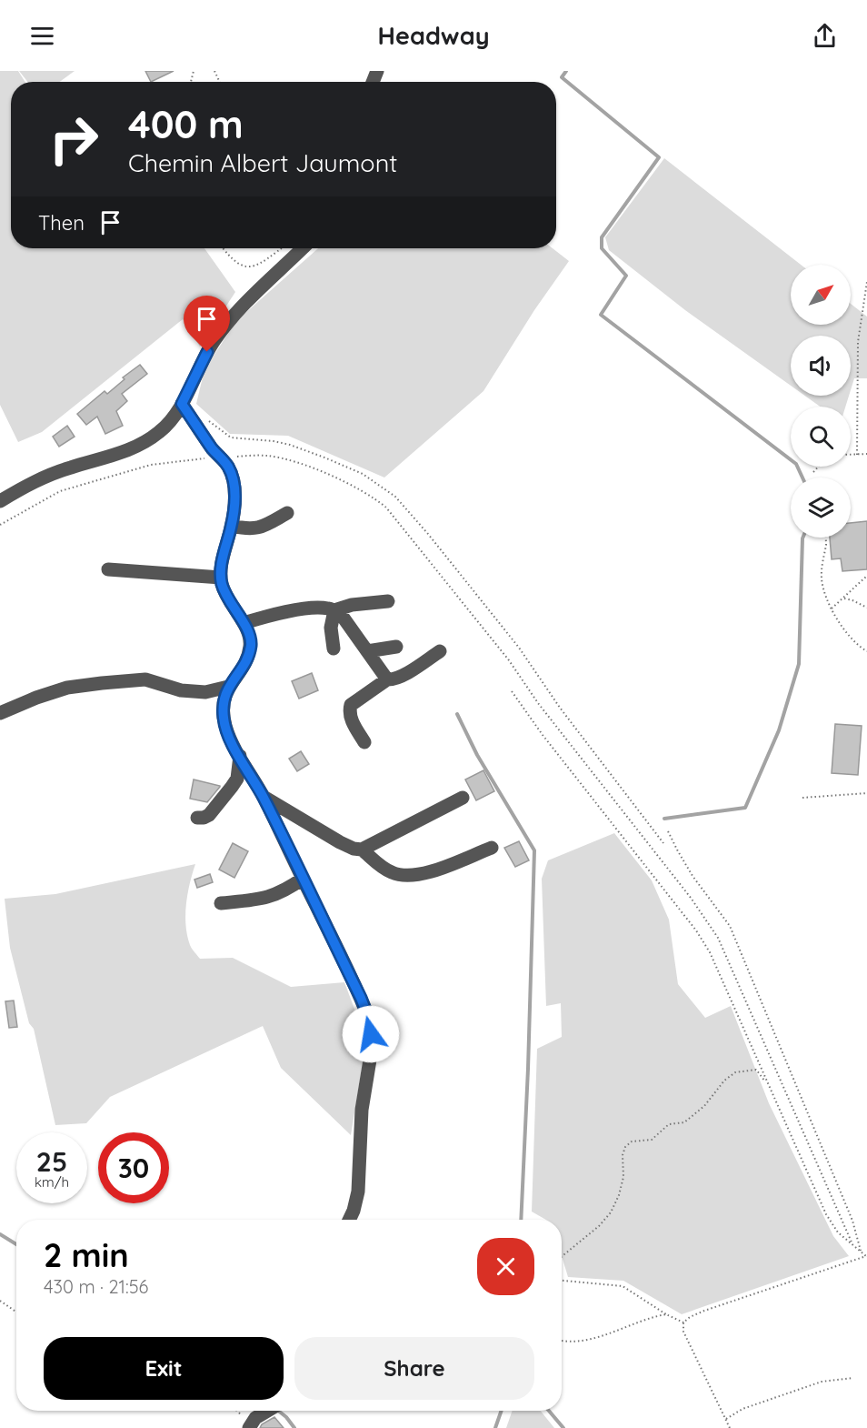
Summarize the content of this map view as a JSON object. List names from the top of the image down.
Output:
{
  "north": "top right",
  "page": {
    "header": "Headway",
    "turn": ["400 m", "Chemin Albert Jaumont"],
    "then": "Then",
    "speed": "25 km/h",
    "limit": "30",
    "heading": ["2 min", "430 m · 21:56"],
    "buttons": ["Exit", "Share"]
  }
}
